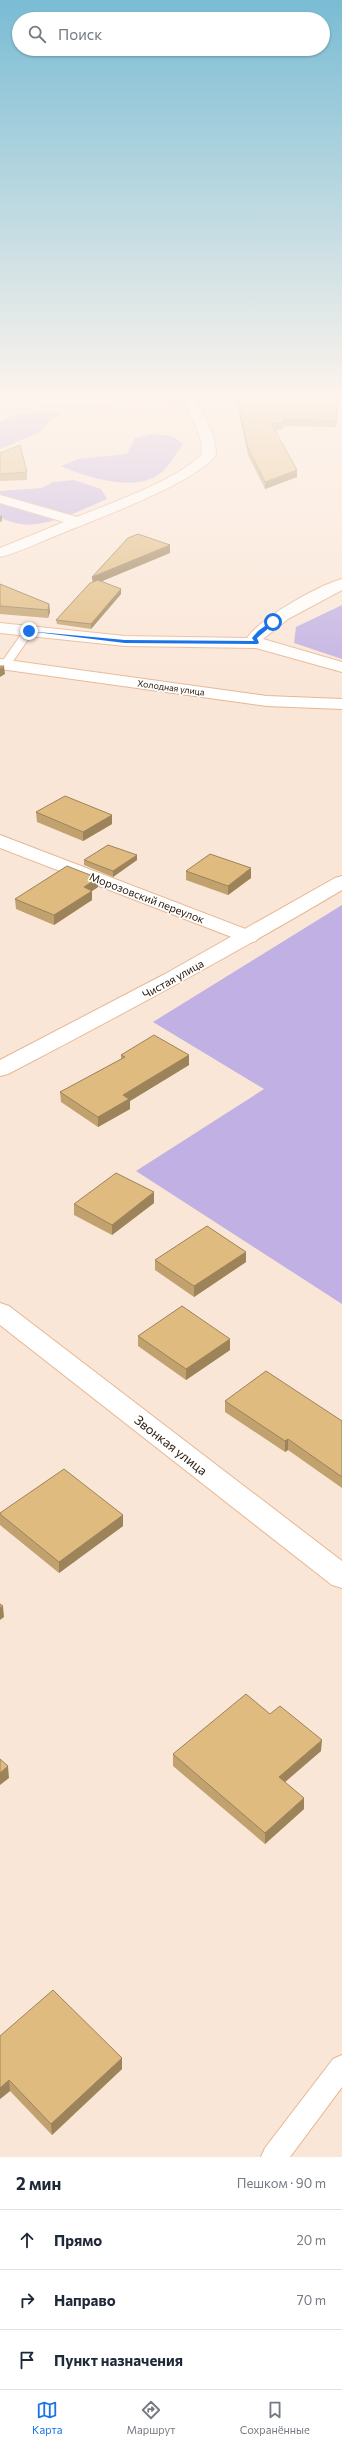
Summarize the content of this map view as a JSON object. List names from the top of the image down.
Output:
{
  "streets": {
    "street": [
      "Холодная улица",
      "Морозовский переулок",
      "Чистая улица",
      "Звонкая улица"
    ]
  },
  "crossings": [
    ["Морозовский переулок", "Чистая улица"]
  ],
  "page": {
    "search": "Поиск",
    "heading": ["2 мин", "Пешком · 90 m"],
    "list": [
      ["Прямо", "20 m"],
      ["Направо", "70 m"],
      "Пункт назначения"
    ],
    "nav": ["Карта", "Маршрут", "Сохранённые"]
  }
}
